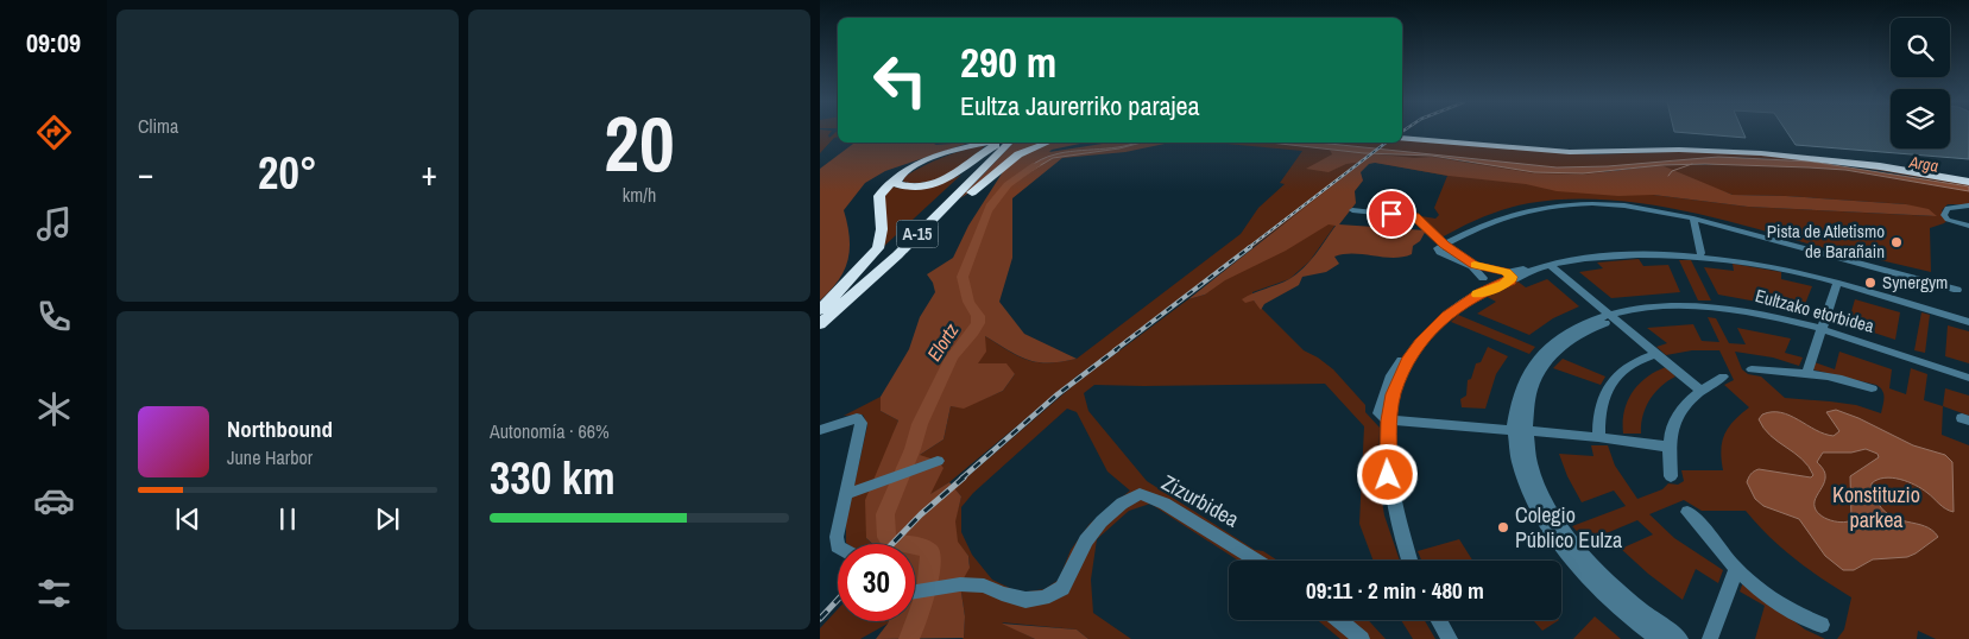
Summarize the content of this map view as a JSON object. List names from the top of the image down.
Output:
{
  "streets": {
    "highway": ["A-15"],
    "street": ["Eultzako etorbidea", "Zizurbidea"]
  },
  "water": ["Arga", "Elortz"],
  "parks": ["Konstituzio parkea"],
  "places": ["Pista de Atletismo de Barañain", "Synergym", "Colegio Público Eulza"],
  "page": {
    "tabs": "09:09",
    "tile": [
      "Clima",
      ["20", "km/h"],
      ["Autonomía · 66%", "330 km"]
    ],
    "turn": ["290 m", "Eultza Jaurerriko parajea"],
    "heat": ["−", "20°", "+"],
    "song": ["Northbound", "June Harbor"],
    "limit": "30",
    "trip": "09:11 · 2 min · 480 m"
  }
}
